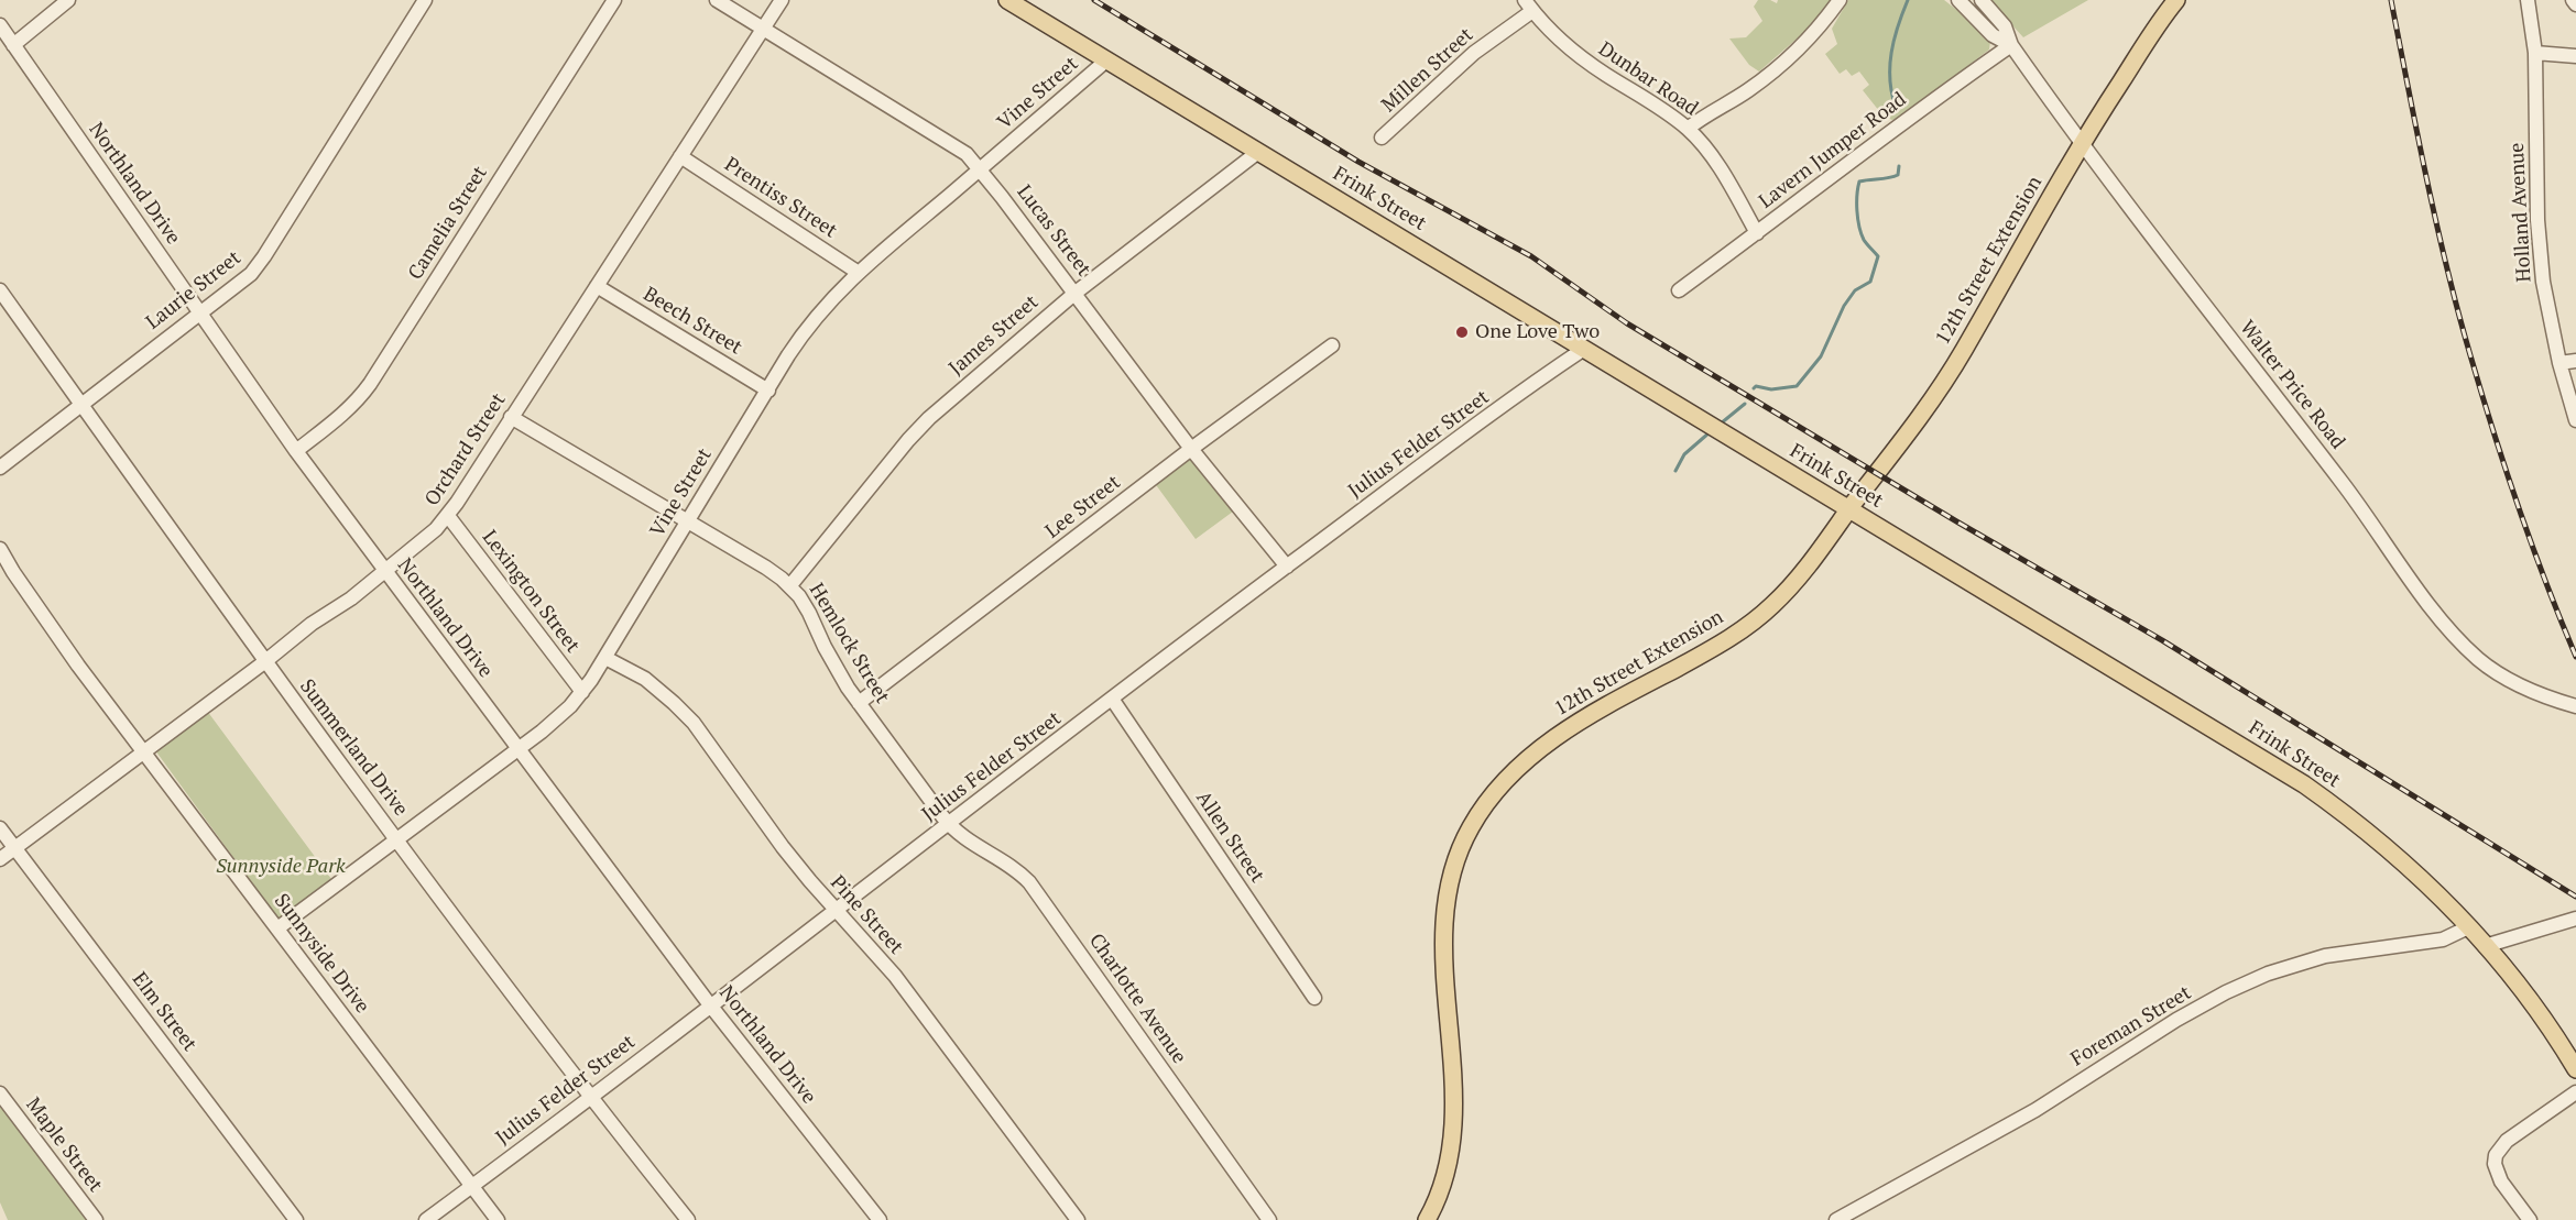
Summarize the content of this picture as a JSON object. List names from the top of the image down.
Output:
{
  "streets": {
    "main road": ["Frink Street", "12th Street Extension"],
    "street": [
      "Millen Street",
      "Dunbar Road",
      "Vine Street",
      "Lavern Jumper Road",
      "Northland Drive",
      "Prentiss Street",
      "Holland Avenue",
      "Camelia Street",
      "Lucas Street",
      "Laurie Street",
      "Beech Street",
      "James Street",
      "Walter Price Road",
      "Julius Felder Street",
      "Orchard Street",
      "Lee Street",
      "Lexington Street",
      "Hemlock Street",
      "Summerland Drive",
      "Allen Street",
      "Pine Street",
      "Sunnyside Drive",
      "Charlotte Avenue",
      "Elm Street",
      "Foreman Street",
      "Maple Street"
    ]
  },
  "crossings": [
    ["Millen Street", "Dunbar Road"],
    ["Dunbar Road", "Lavern Jumper Road"],
    ["Vine Street", "Northland Drive"],
    ["Vine Street", "Prentiss Street"],
    ["Vine Street", "Frink Street"],
    ["Vine Street", "Lucas Street"],
    ["Vine Street", "Beech Street"],
    ["Vine Street", "Lexington Street"],
    ["Vine Street", "Hemlock Street"],
    ["Vine Street", "Summerland Drive"],
    ["Vine Street", "Pine Street"],
    ["Vine Street", "Sunnyside Drive"],
    ["Lavern Jumper Road", "Walter Price Road"],
    ["Northland Drive", "Camelia Street"],
    ["Northland Drive", "Laurie Street"],
    ["Northland Drive", "Julius Felder Street"],
    ["Northland Drive", "Orchard Street"],
    ["Prentiss Street", "Orchard Street"],
    ["Frink Street", "12th Street Extension"],
    ["Frink Street", "James Street"],
    ["Frink Street", "Julius Felder Street"],
    ["Frink Street", "Foreman Street"],
    ["Lucas Street", "James Street"],
    ["Lucas Street", "Julius Felder Street"],
    ["Lucas Street", "Orchard Street"],
    ["Lucas Street", "Lee Street"],
    ["12th Street Extension", "Walter Price Road"],
    ["Laurie Street", "Summerland Drive"],
    ["Beech Street", "Orchard Street"],
    ["James Street", "Hemlock Street"],
    ["Julius Felder Street", "Hemlock Street"],
    ["Julius Felder Street", "Summerland Drive"],
    ["Julius Felder Street", "Allen Street"],
    ["Julius Felder Street", "Pine Street"],
    ["Julius Felder Street", "Sunnyside Drive"],
    ["Julius Felder Street", "Charlotte Avenue"],
    ["Orchard Street", "Lexington Street"],
    ["Orchard Street", "Hemlock Street"],
    ["Orchard Street", "Summerland Drive"],
    ["Orchard Street", "Sunnyside Drive"],
    ["Orchard Street", "Elm Street"],
    ["Lee Street", "Hemlock Street"],
    ["Hemlock Street", "Charlotte Avenue"]
  ],
  "parks": ["Sunnyside Park"],
  "places": ["One Love Two"]
}
